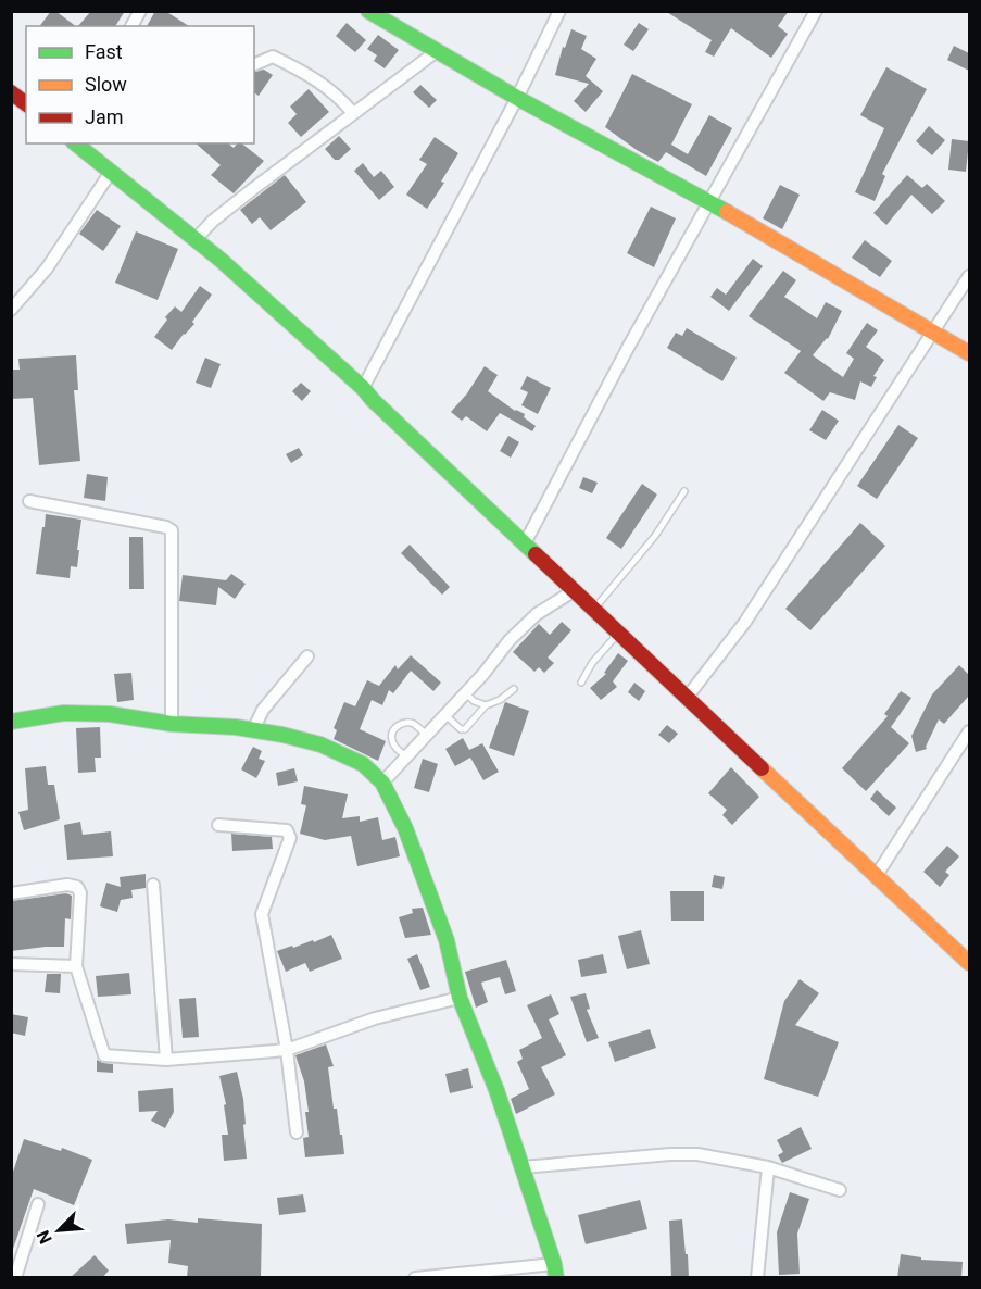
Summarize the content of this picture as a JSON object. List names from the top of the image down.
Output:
{
  "legend": ["Fast", "Slow", "Jam"],
  "north": "bottom left"
}
